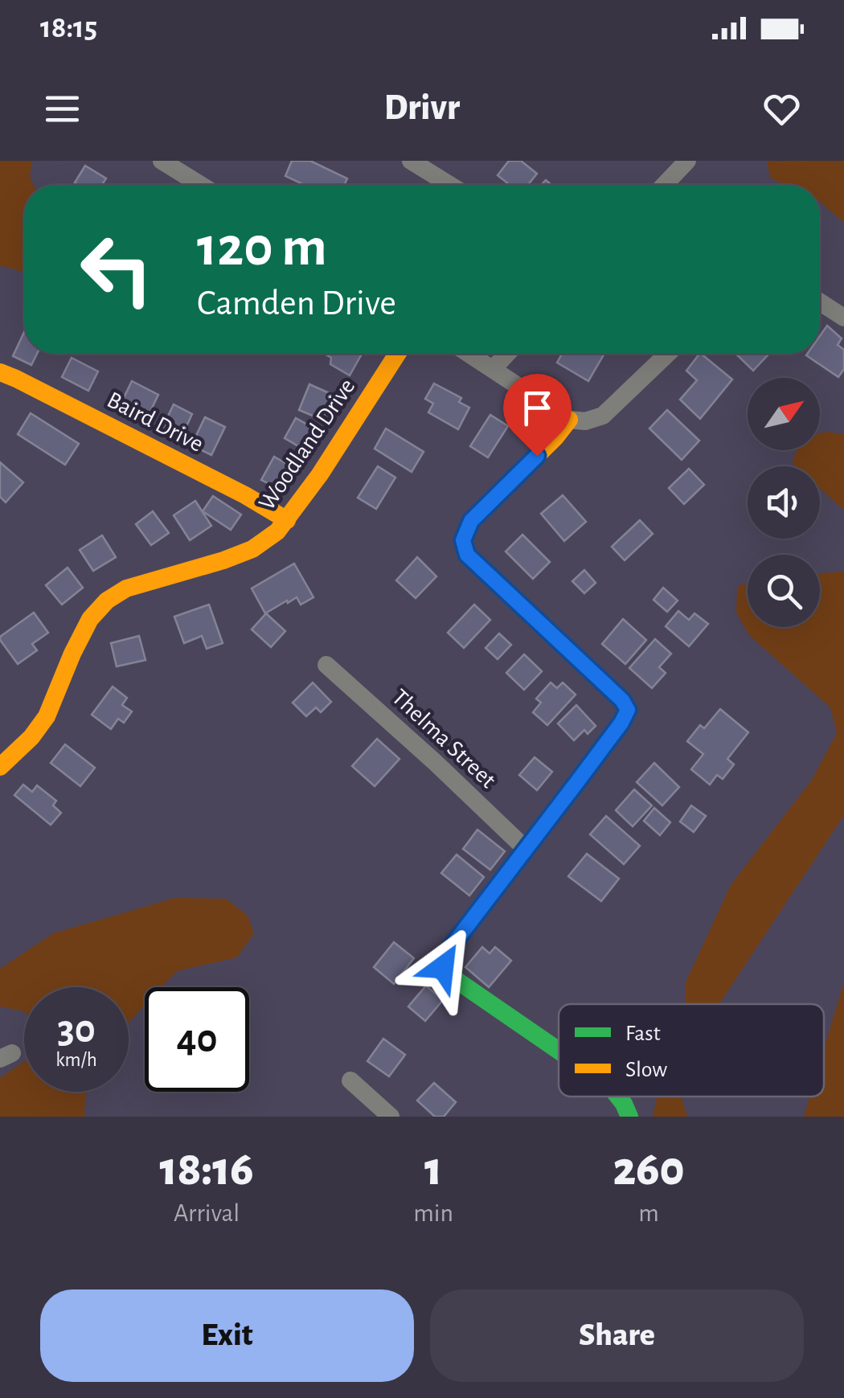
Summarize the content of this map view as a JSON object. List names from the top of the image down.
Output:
{
  "streets": {
    "street": ["Baird Drive", "Woodland Drive", "Thelma Street"]
  },
  "crossings": [
    ["Baird Drive", "Woodland Drive"]
  ],
  "legend": ["Fast", "Slow"],
  "north": "top right",
  "page": {
    "status": "18:15",
    "header": "Drivr",
    "turn": ["120 m", "Camden Drive"],
    "speed": "30 km/h",
    "limit": "40",
    "eta": [
      "18:16",
      "Arrival",
      "1",
      "min",
      "260",
      "m"
    ],
    "buttons": ["Exit", "Share"]
  }
}
